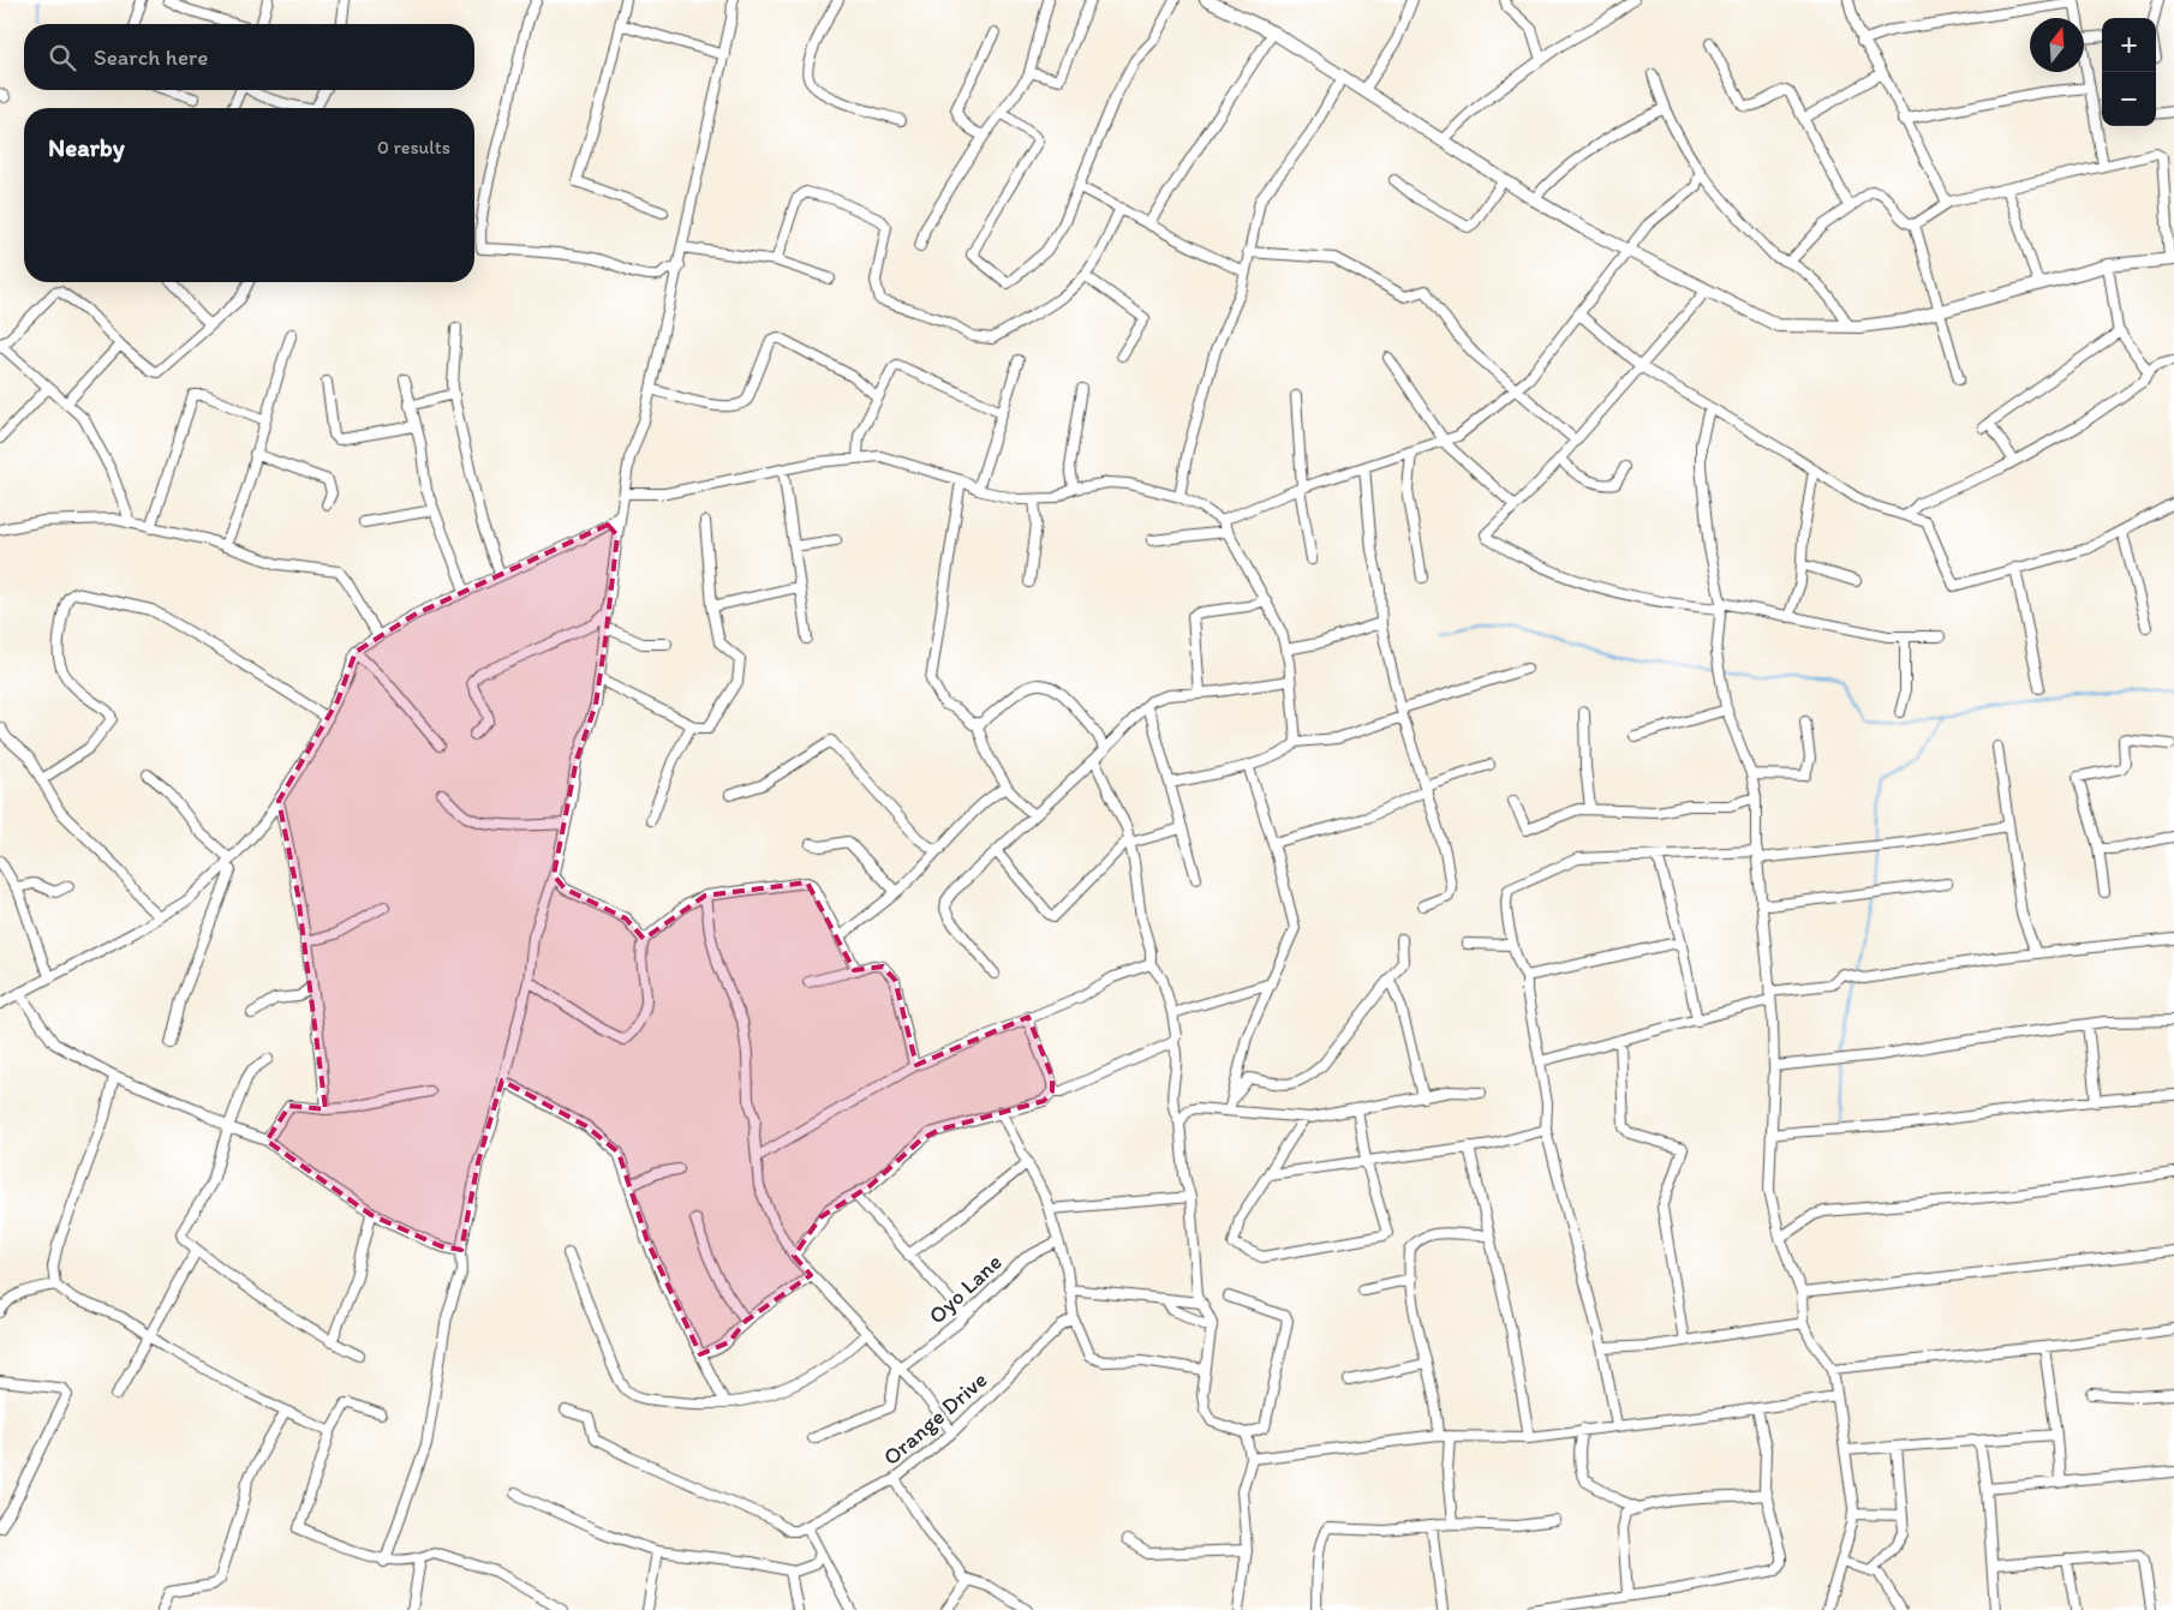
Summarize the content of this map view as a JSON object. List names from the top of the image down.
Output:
{
  "streets": {
    "street": ["Oyo Lane", "Orange Drive"]
  },
  "north": "top",
  "page": {
    "map_buttons": ["+", "−"],
    "search": "Search here",
    "heading": ["Nearby", "0 results"]
  }
}
